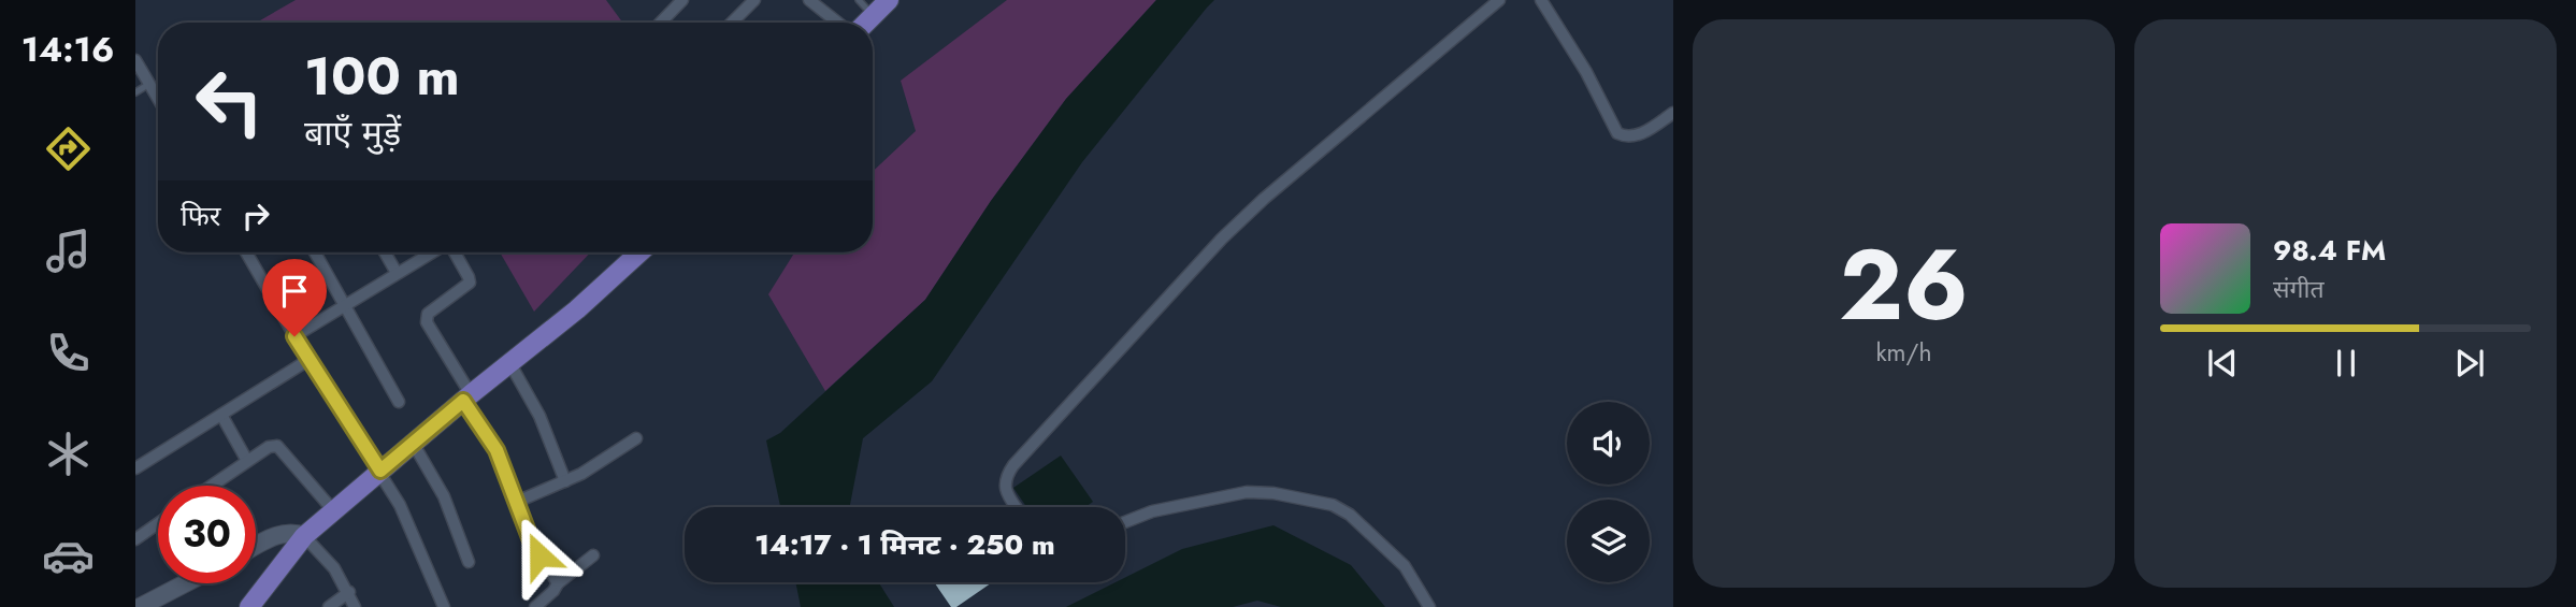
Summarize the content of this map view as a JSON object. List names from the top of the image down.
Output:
{
  "page": {
    "tabs": "14:16",
    "tile": ["26", "km/h"],
    "turn": ["100 m", "बाएँ मुड़ें"],
    "then": "फिर",
    "song": ["98.4 FM", "संगीत"],
    "limit": "30",
    "trip": "14:17 · 1 मिनट · 250 m"
  }
}
